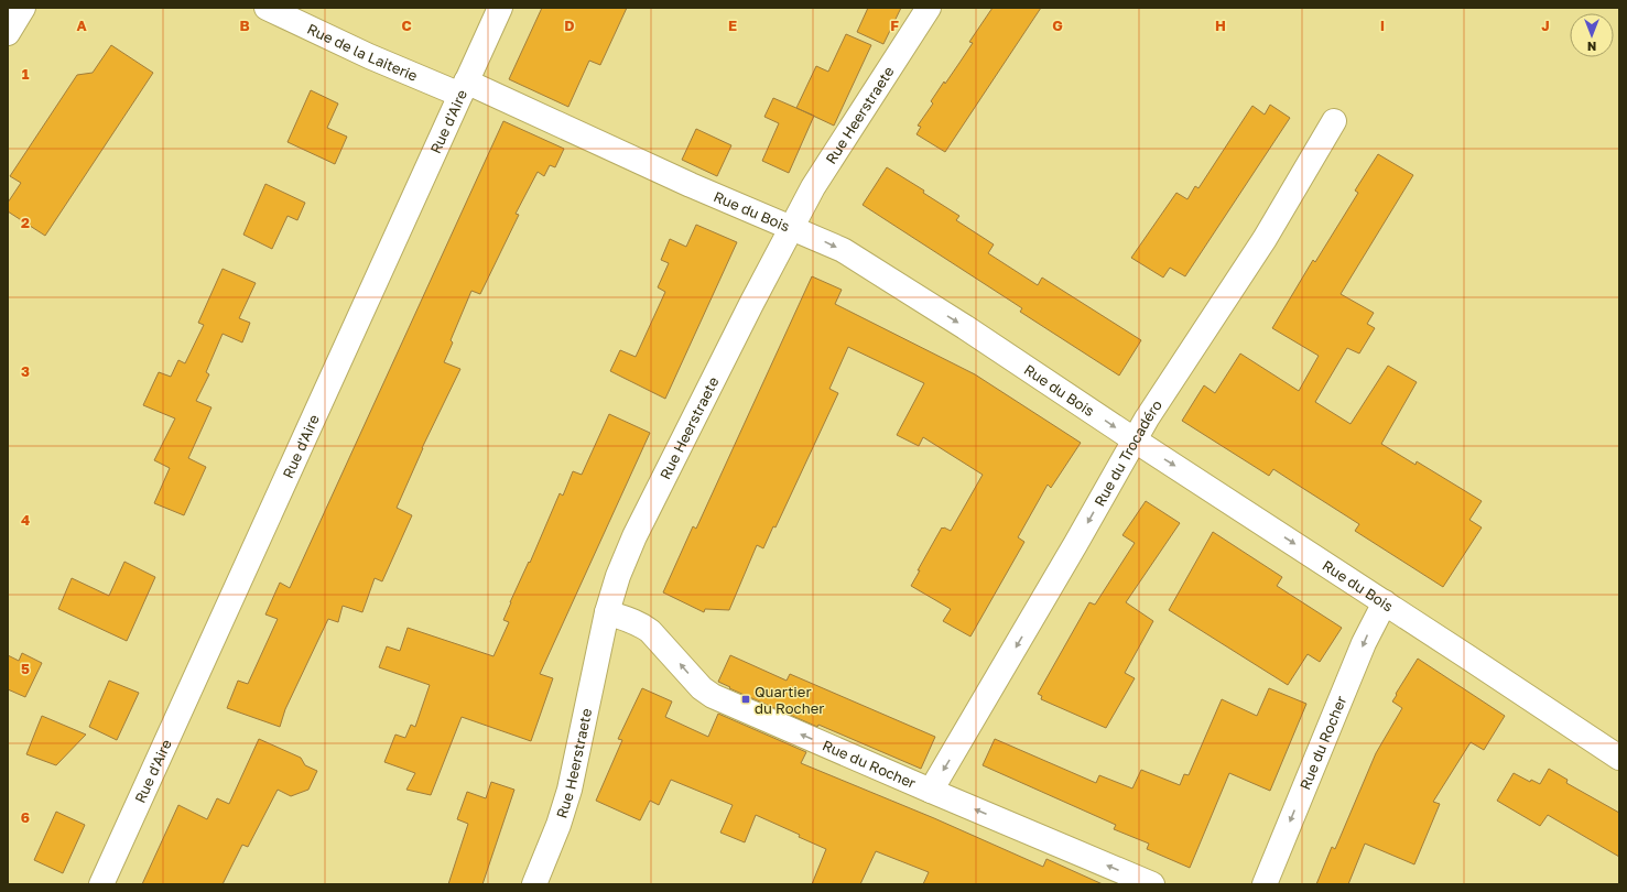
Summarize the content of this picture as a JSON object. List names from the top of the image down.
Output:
{
  "streets": {
    "street": [
      "Rue de la Laiterie",
      "Rue Heerstraete",
      "Rue d'Aire",
      "Rue du Bois",
      "Rue du Trocadéro",
      "Rue du Rocher"
    ]
  },
  "crossings": [
    ["Rue de la Laiterie", "Rue d'Aire"],
    ["Rue de la Laiterie", "Rue du Bois"],
    ["Rue Heerstraete", "Rue du Bois"],
    ["Rue Heerstraete", "Rue du Rocher"],
    ["Rue d'Aire", "Rue du Bois"],
    ["Rue du Bois", "Rue du Trocadéro"],
    ["Rue du Bois", "Rue du Rocher"],
    ["Rue du Trocadéro", "Rue du Rocher"]
  ],
  "one_way": ["Rue du Bois", "Rue du Trocadéro"],
  "places": {
    "transit": ["Quartier du Rocher"]
  },
  "north": "bottom",
  "grid": {
    "columns": [
      "A",
      "B",
      "C",
      "D",
      "E",
      "F",
      "G",
      "H",
      "I",
      "J"
    ],
    "rows": [
      "1",
      "2",
      "3",
      "4",
      "5",
      "6"
    ]
  }
}
